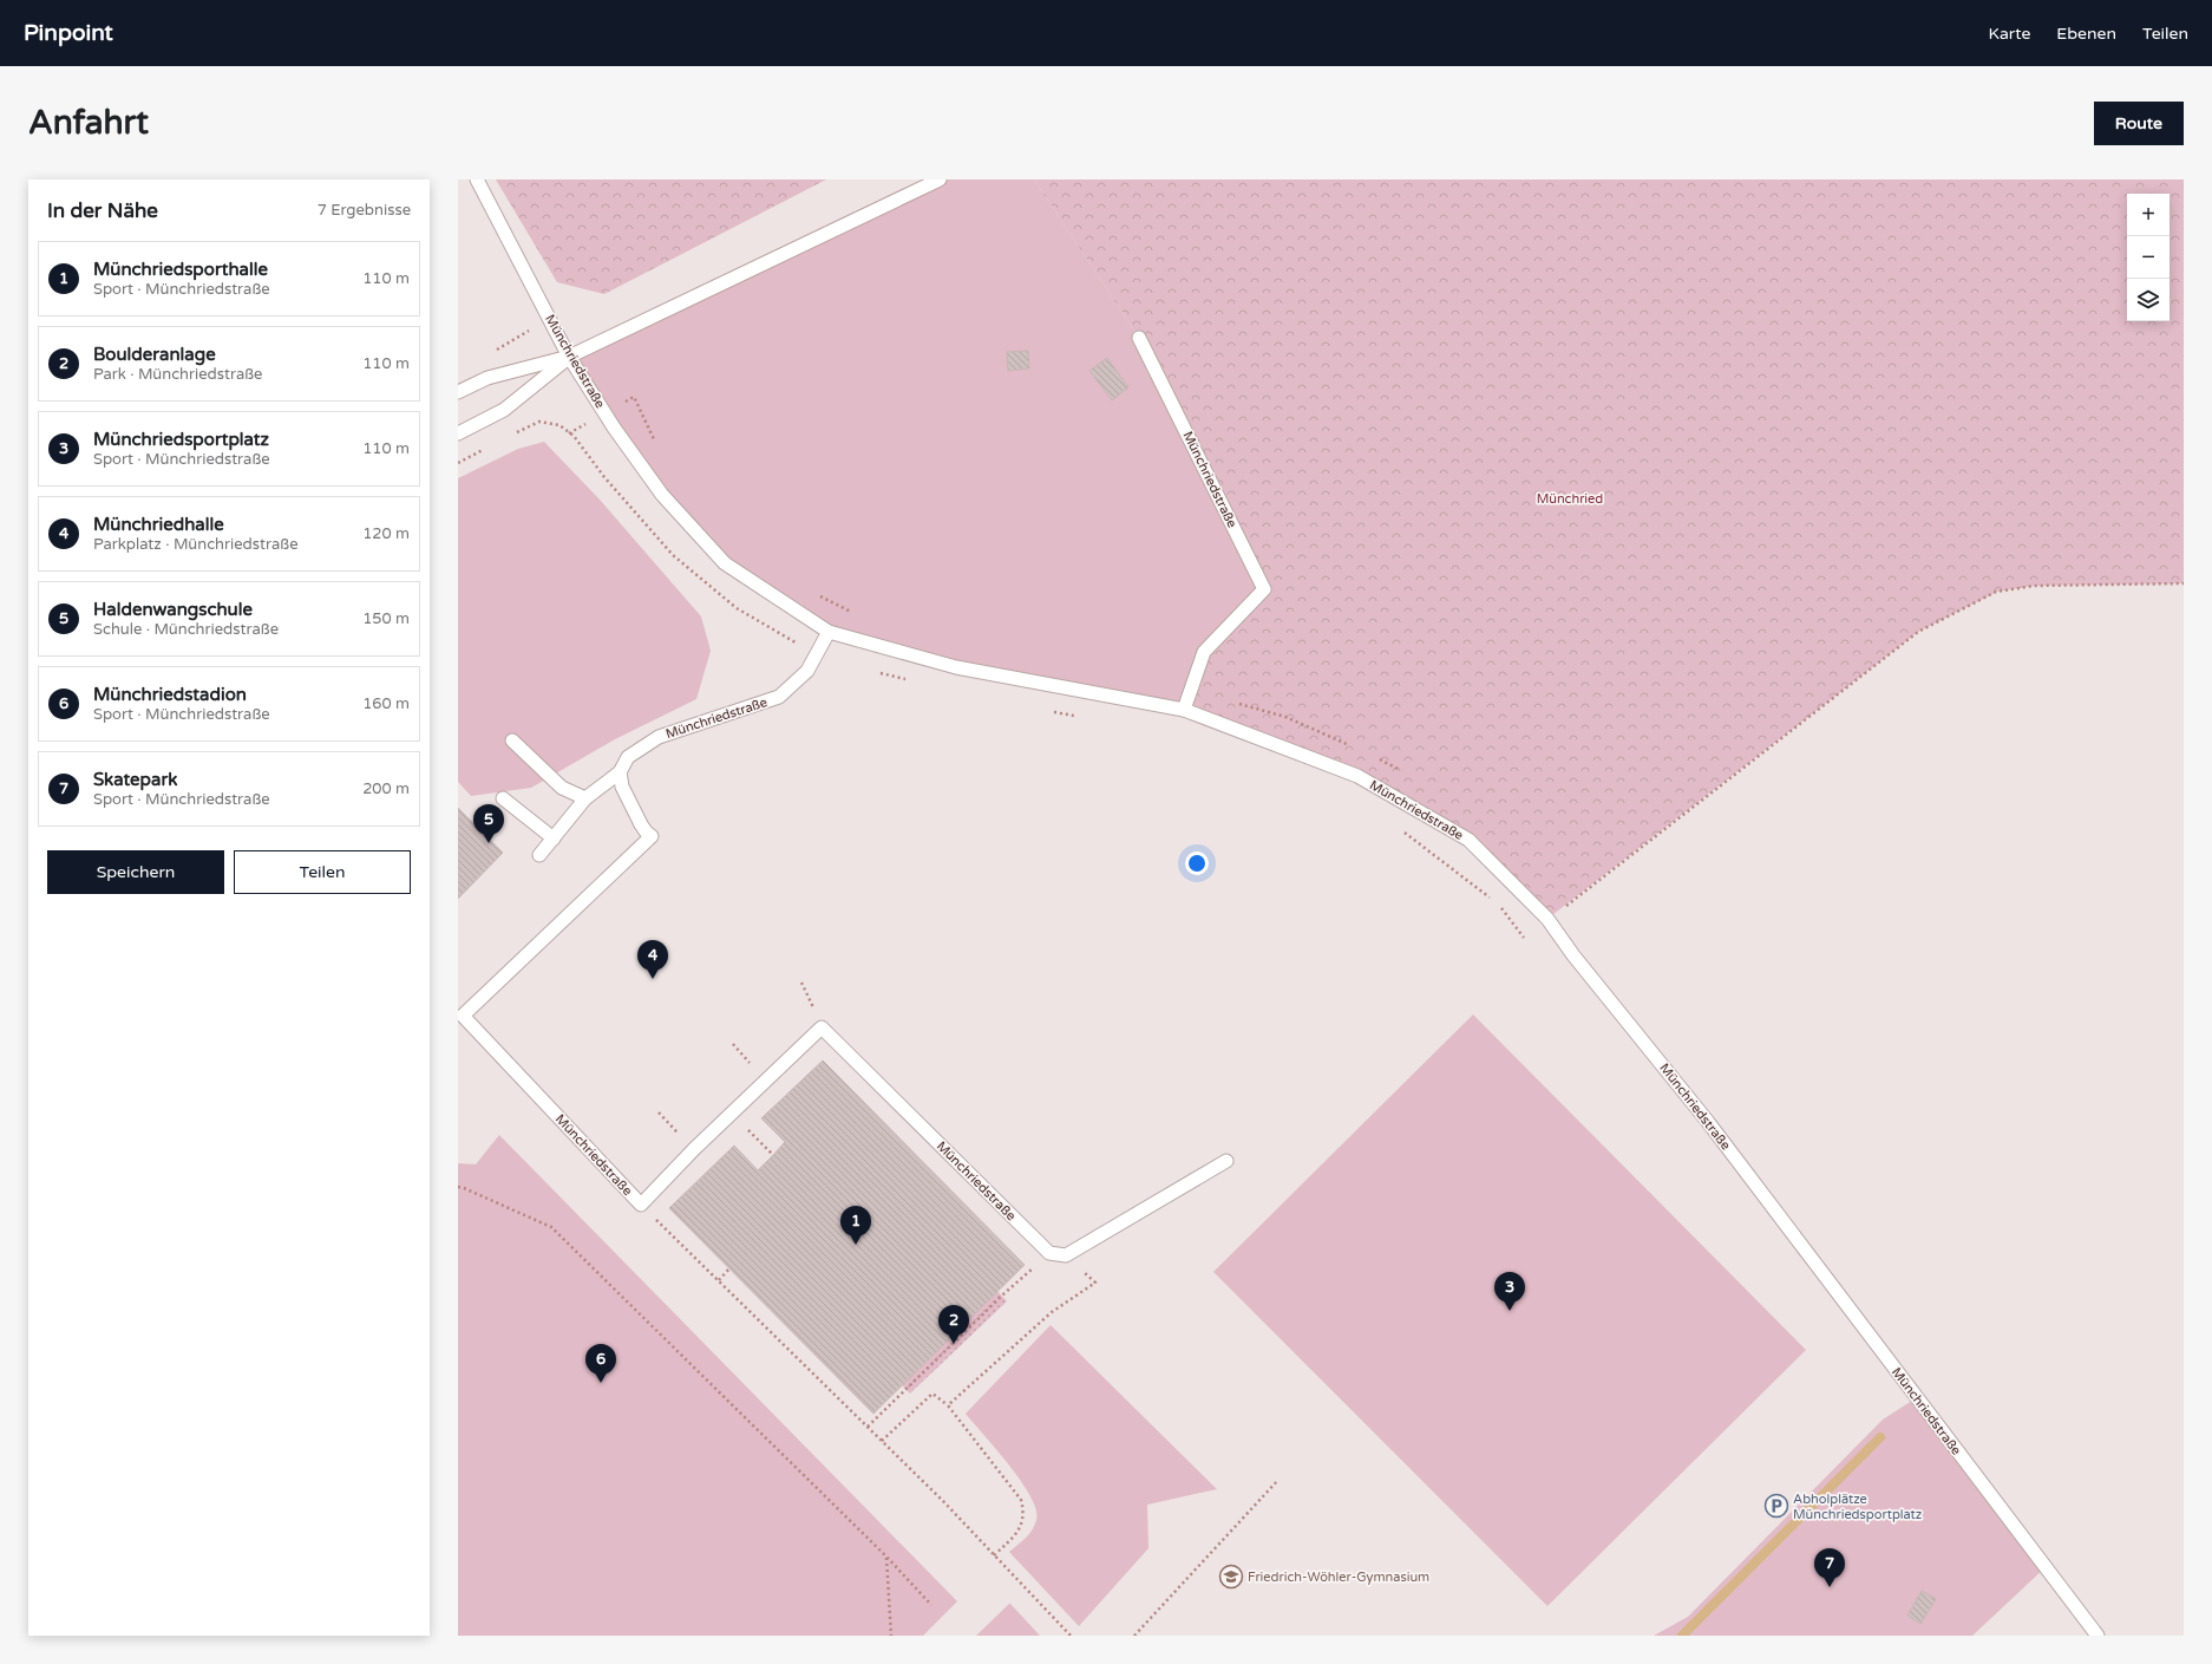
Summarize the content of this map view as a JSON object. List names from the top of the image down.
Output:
{
  "streets": {
    "street": ["Münchriedstraße"]
  },
  "parks": ["Münchried"],
  "places": {
    "parking": ["Abholplätze Münchriedsportplatz"],
    "school or university": ["Friedrich-Wöhler-Gymnasium"]
  },
  "page": {
    "header": "Pinpoint",
    "nav": ["Karte", "Ebenen", "Teilen"],
    "buttons": [
      "Route",
      ["Speichern", "Teilen"]
    ],
    "title": "Anfahrt",
    "heading": ["In der Nähe", "7 Ergebnisse"],
    "map_buttons": ["+", "−"],
    "list": [
      {
        "mark": "1",
        "name": "Münchriedsporthalle",
        "note": "Sport · Münchriedstraße",
        "value": "110 m"
      },
      {
        "mark": "2",
        "name": "Boulderanlage",
        "note": "Park · Münchriedstraße",
        "value": "110 m"
      },
      {
        "mark": "3",
        "name": "Münchriedsportplatz",
        "note": "Sport · Münchriedstraße",
        "value": "110 m"
      },
      {
        "mark": "4",
        "name": "Münchriedhalle",
        "note": "Parkplatz · Münchriedstraße",
        "value": "120 m"
      },
      {
        "mark": "5",
        "name": "Haldenwangschule",
        "note": "Schule · Münchriedstraße",
        "value": "150 m"
      },
      {
        "mark": "6",
        "name": "Münchriedstadion",
        "note": "Sport · Münchriedstraße",
        "value": "160 m"
      },
      {
        "mark": "7",
        "name": "Skatepark",
        "note": "Sport · Münchriedstraße",
        "value": "200 m"
      }
    ],
    "pins": [
      "5",
      "4",
      "1",
      "3",
      "2",
      "6",
      "7"
    ]
  }
}
